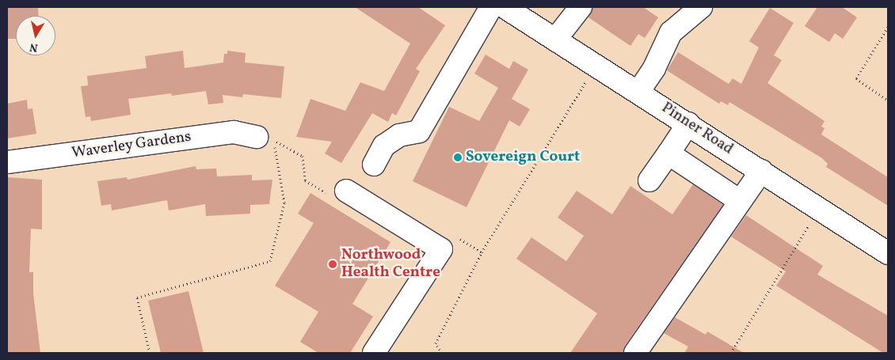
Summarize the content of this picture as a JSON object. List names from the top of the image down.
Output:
{
  "streets": {
    "main road": ["Pinner Road", "Waverley Gardens"]
  },
  "places": ["Sovereign Court", "Northwood Health Centre"],
  "north": "bottom"
}
